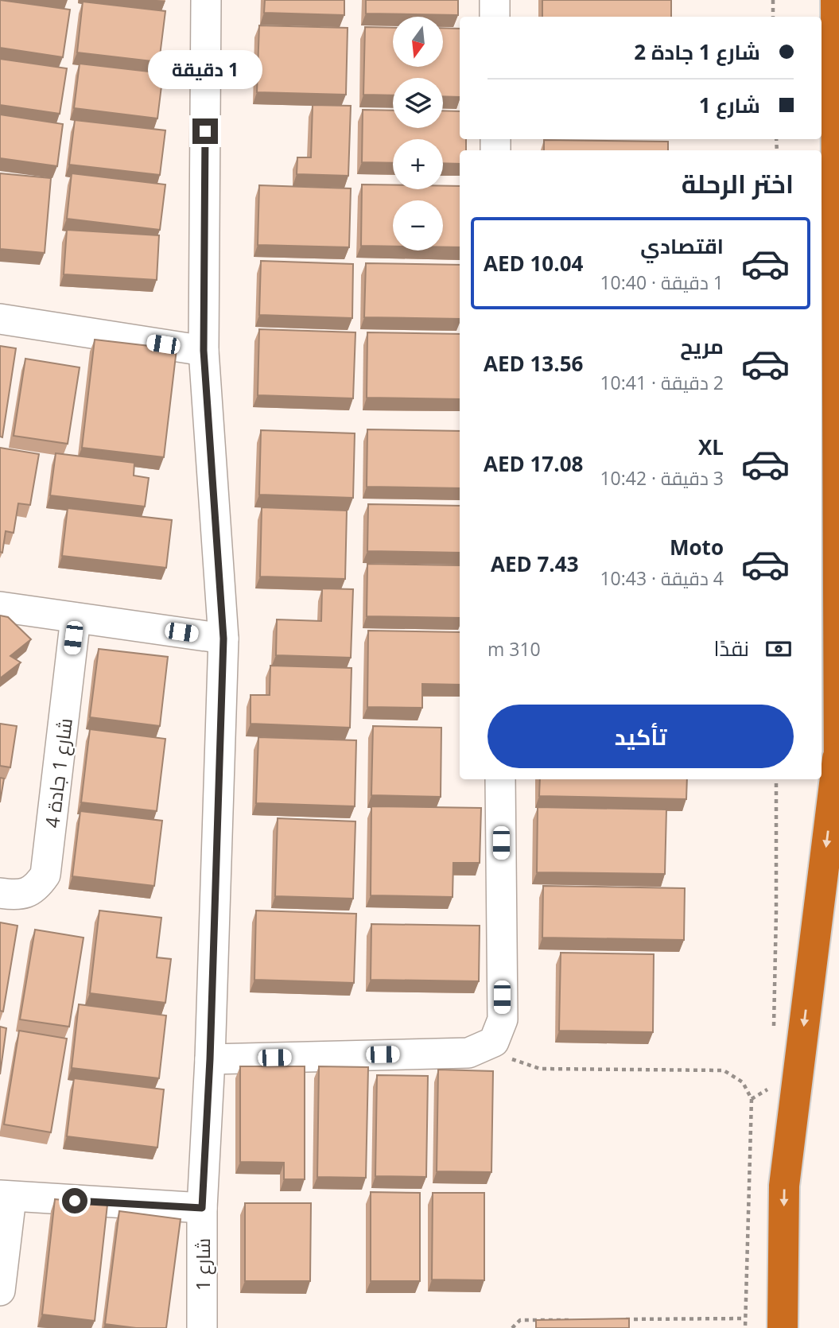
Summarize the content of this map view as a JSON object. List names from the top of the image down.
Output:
{
  "streets": {
    "street": ["شارع 1 جادة 4", "شارع 1"]
  },
  "north": "bottom",
  "page": {
    "map_buttons": ["+", "−"],
    "banner": ["شارع 1 جادة 2", "شارع 1"],
    "bubble": "1 دقيقة",
    "heading": "اختر الرحلة",
    "list": [
      {
        "name": "اقتصادي",
        "note": "1 دقيقة · 10:40",
        "value": "AED 10.04"
      },
      {
        "name": "مريح",
        "note": "2 دقيقة · 10:41",
        "value": "AED 13.56"
      },
      {
        "name": "XL",
        "note": "3 دقيقة · 10:42",
        "value": "AED 17.08"
      },
      {
        "name": "Moto",
        "note": "4 دقيقة · 10:43",
        "value": "AED 7.43"
      }
    ],
    "pay": ["نقدًا", "310 m"],
    "buttons": "تأكيد"
  }
}
